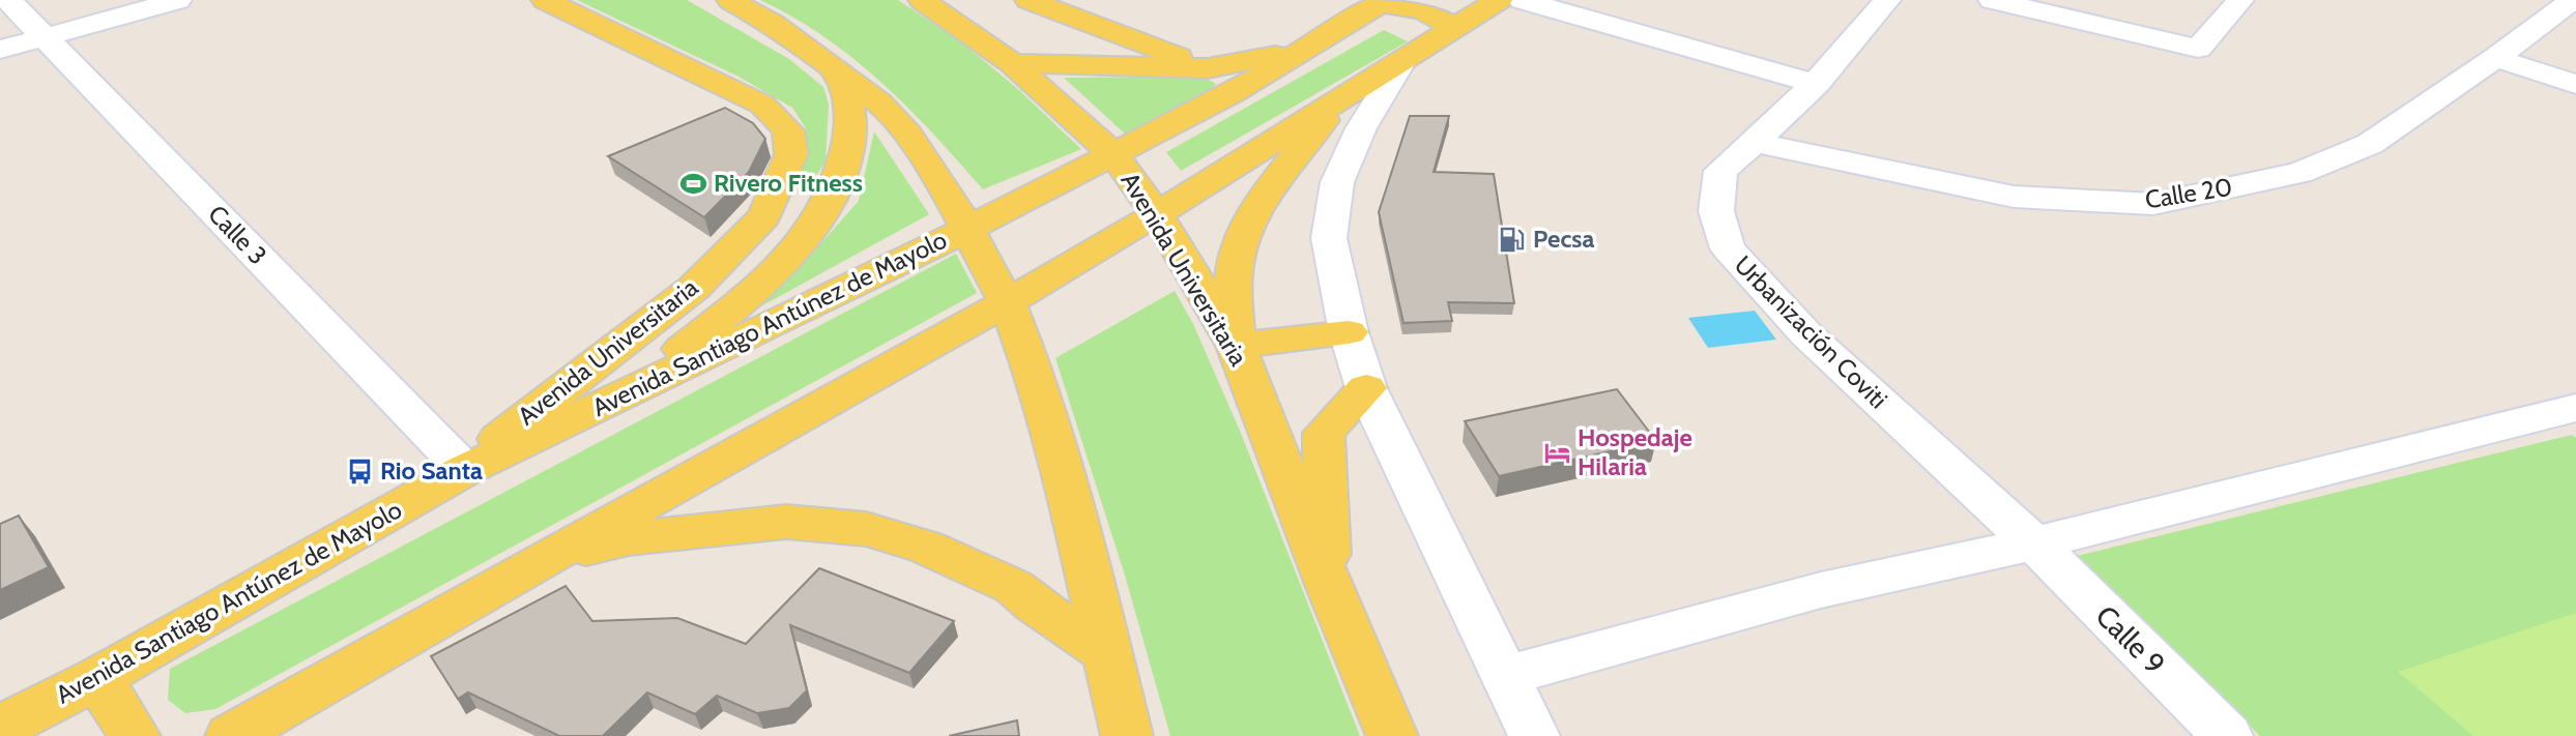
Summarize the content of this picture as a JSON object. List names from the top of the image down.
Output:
{
  "streets": {
    "main road": ["Avenida Universitaria", "Avenida Santiago Antúnez de Mayolo"],
    "street": [
      "Calle 20",
      "Calle 3",
      "Urbanización Coviti",
      "Calle 9"
    ]
  },
  "crossings": [
    ["Calle 20", "Urbanización Coviti"],
    ["Calle 3", "Avenida Universitaria"],
    ["Calle 3", "Avenida Santiago Antúnez de Mayolo"],
    ["Avenida Universitaria", "Avenida Santiago Antúnez de Mayolo"],
    ["Urbanización Coviti", "Calle 9"]
  ],
  "places": {
    "sports": ["Rivero Fitness"],
    "fuel station": ["Pecsa"],
    "hotel": ["Hospedaje Hilaria"],
    "bus stop": ["Rio Santa"]
  }
}
